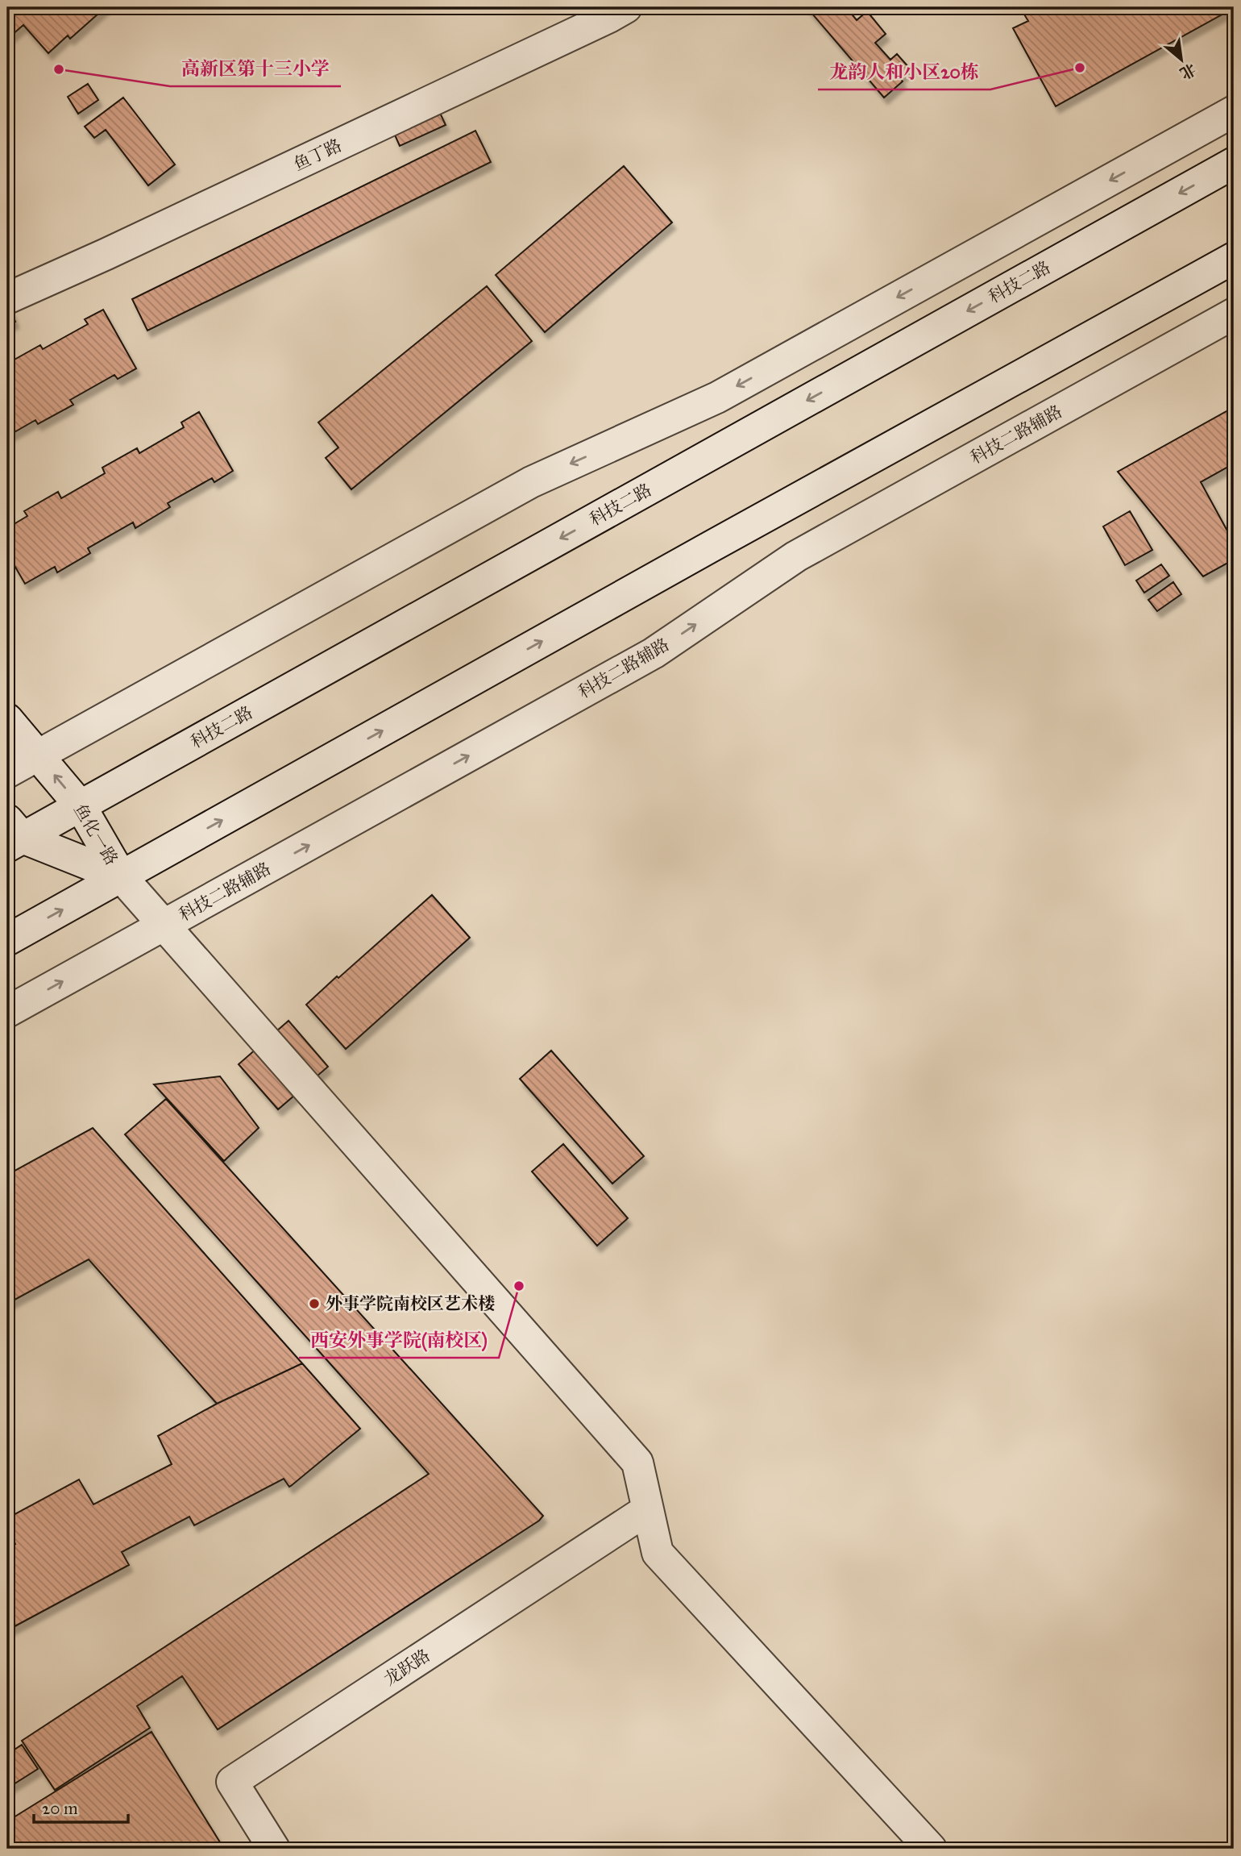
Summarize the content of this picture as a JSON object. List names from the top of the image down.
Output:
{
  "streets": {
    "street": [
      "鱼丁路",
      "科技二路",
      "科技二路辅路",
      "鱼化一路",
      "龙跃路"
    ]
  },
  "crossings": [
    ["科技二路", "鱼化一路"]
  ],
  "places": [
    "龙韵人和小区20栋",
    "高新区第十三小学",
    "西安外事学院(南校区)",
    "外事学院南校区艺术楼"
  ],
  "scale_bar": "20 m",
  "north": "bottom right"
}
